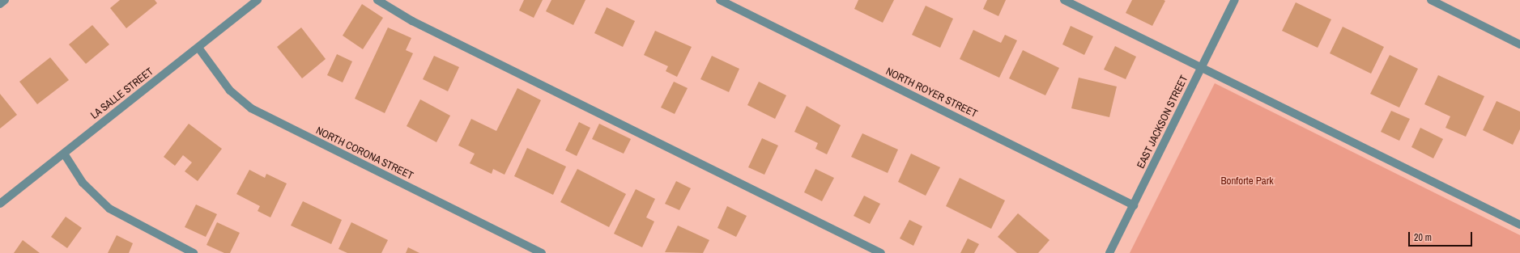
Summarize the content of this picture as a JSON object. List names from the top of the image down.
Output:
{
  "streets": {
    "street": [
      "NORTH ROYER STREET",
      "LA SALLE STREET",
      "EAST JACKSON STREET",
      "NORTH CORONA STREET"
    ]
  },
  "crossings": [
    ["NORTH ROYER STREET", "EAST JACKSON STREET"],
    ["LA SALLE STREET", "NORTH CORONA STREET"]
  ],
  "parks": ["Bonforte Park"],
  "scale_bar": "20 m"
}
